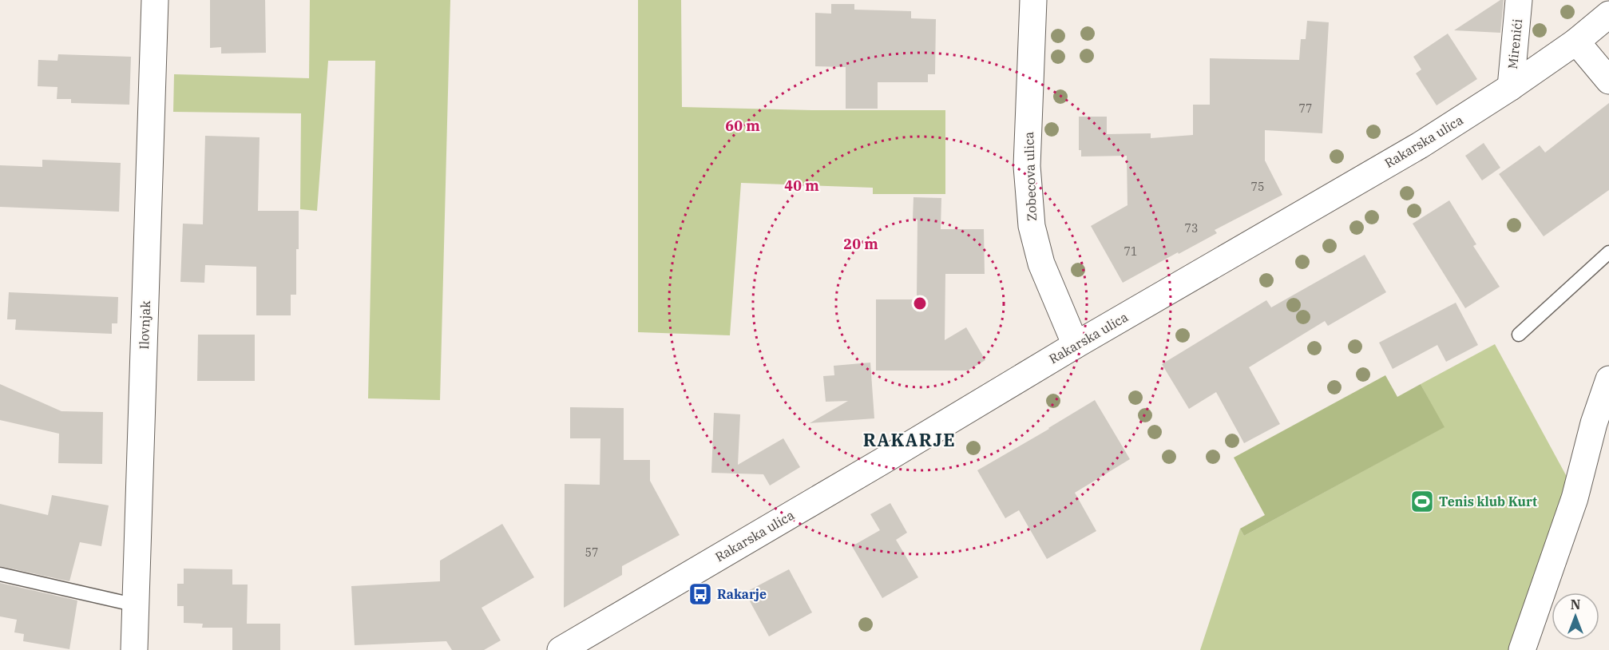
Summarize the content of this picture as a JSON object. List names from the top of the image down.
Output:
{
  "streets": {
    "street": [
      "Mirenići",
      "Rakarska ulica",
      "Zobecova ulica",
      "Ilovnjak"
    ]
  },
  "crossings": [
    ["Mirenići", "Rakarska ulica"],
    ["Rakarska ulica", "Zobecova ulica"]
  ],
  "districts": ["RAKARJE"],
  "places": {
    "sports": ["Tenis klub Kurt"],
    "bus stop": ["Rakarje"]
  },
  "house_numbers": [
    "77",
    "75",
    "73",
    "71",
    "57"
  ],
  "north": "top",
  "rings": ["60 m", "40 m", "20 m"]
}
